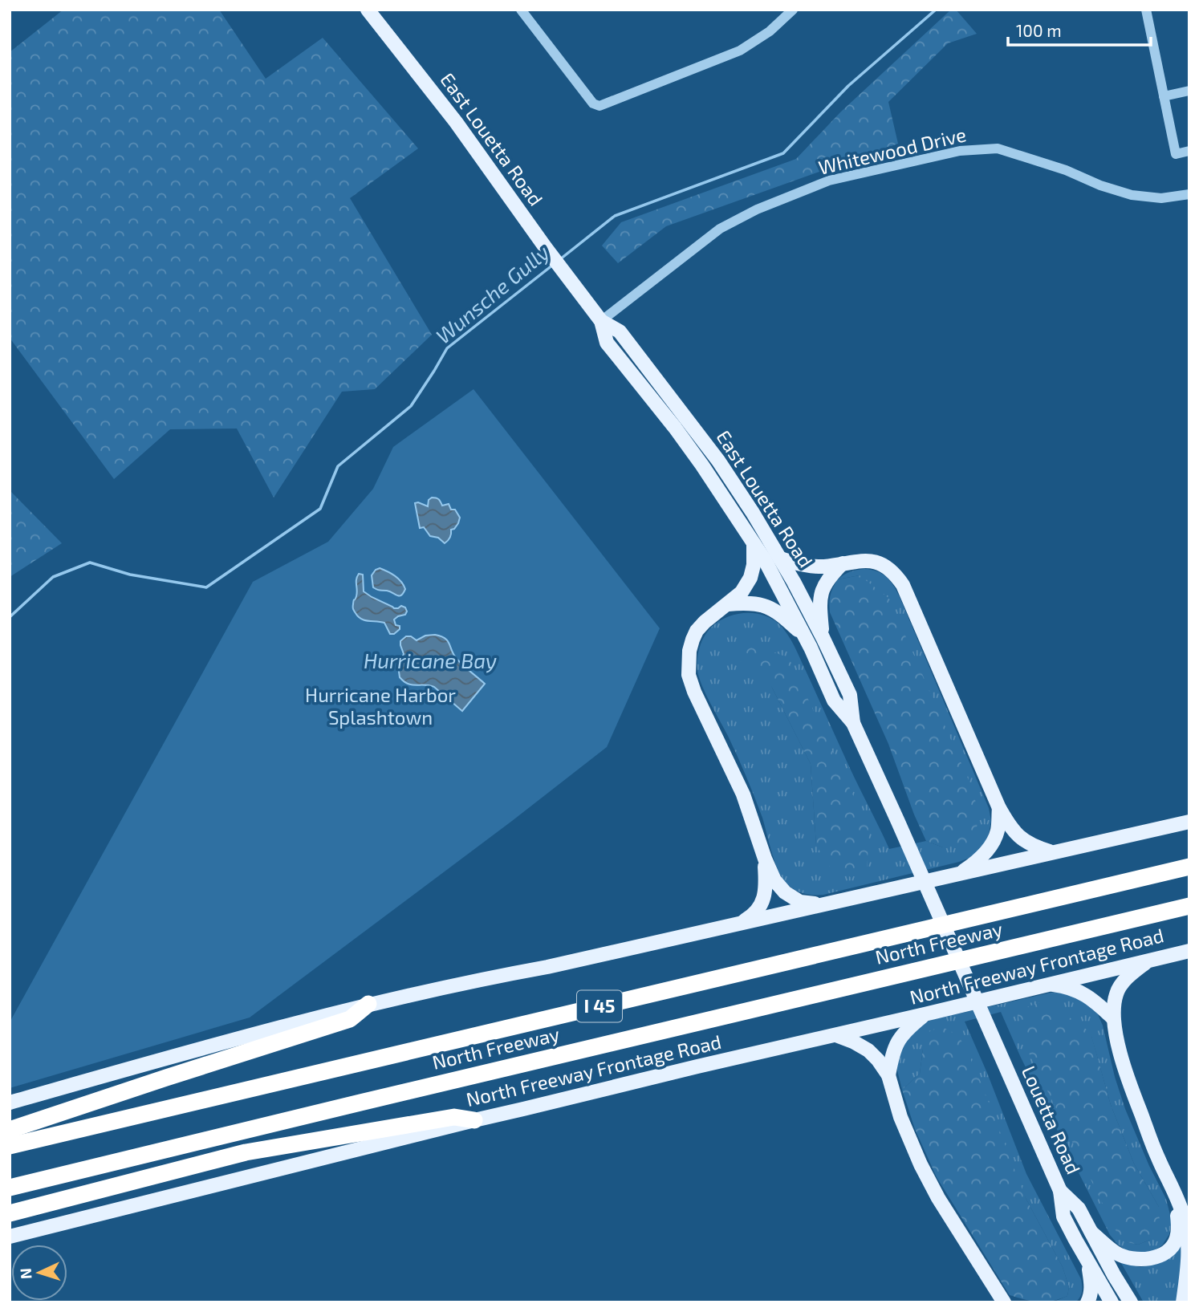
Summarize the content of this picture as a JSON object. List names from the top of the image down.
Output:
{
  "streets": {
    "highway": ["North Freeway", "I 45"],
    "main road": ["East Louetta Road", "North Freeway Frontage Road", "Louetta Road"],
    "street": ["Whitewood Drive"]
  },
  "crossings": [
    ["East Louetta Road", "Whitewood Drive"],
    ["East Louetta Road", "Louetta Road"]
  ],
  "water": ["Wunsche Gully", "Hurricane Bay"],
  "parks": ["Hurricane Harbor Splashtown"],
  "scale_bar": "100 m",
  "north": "left"
}
